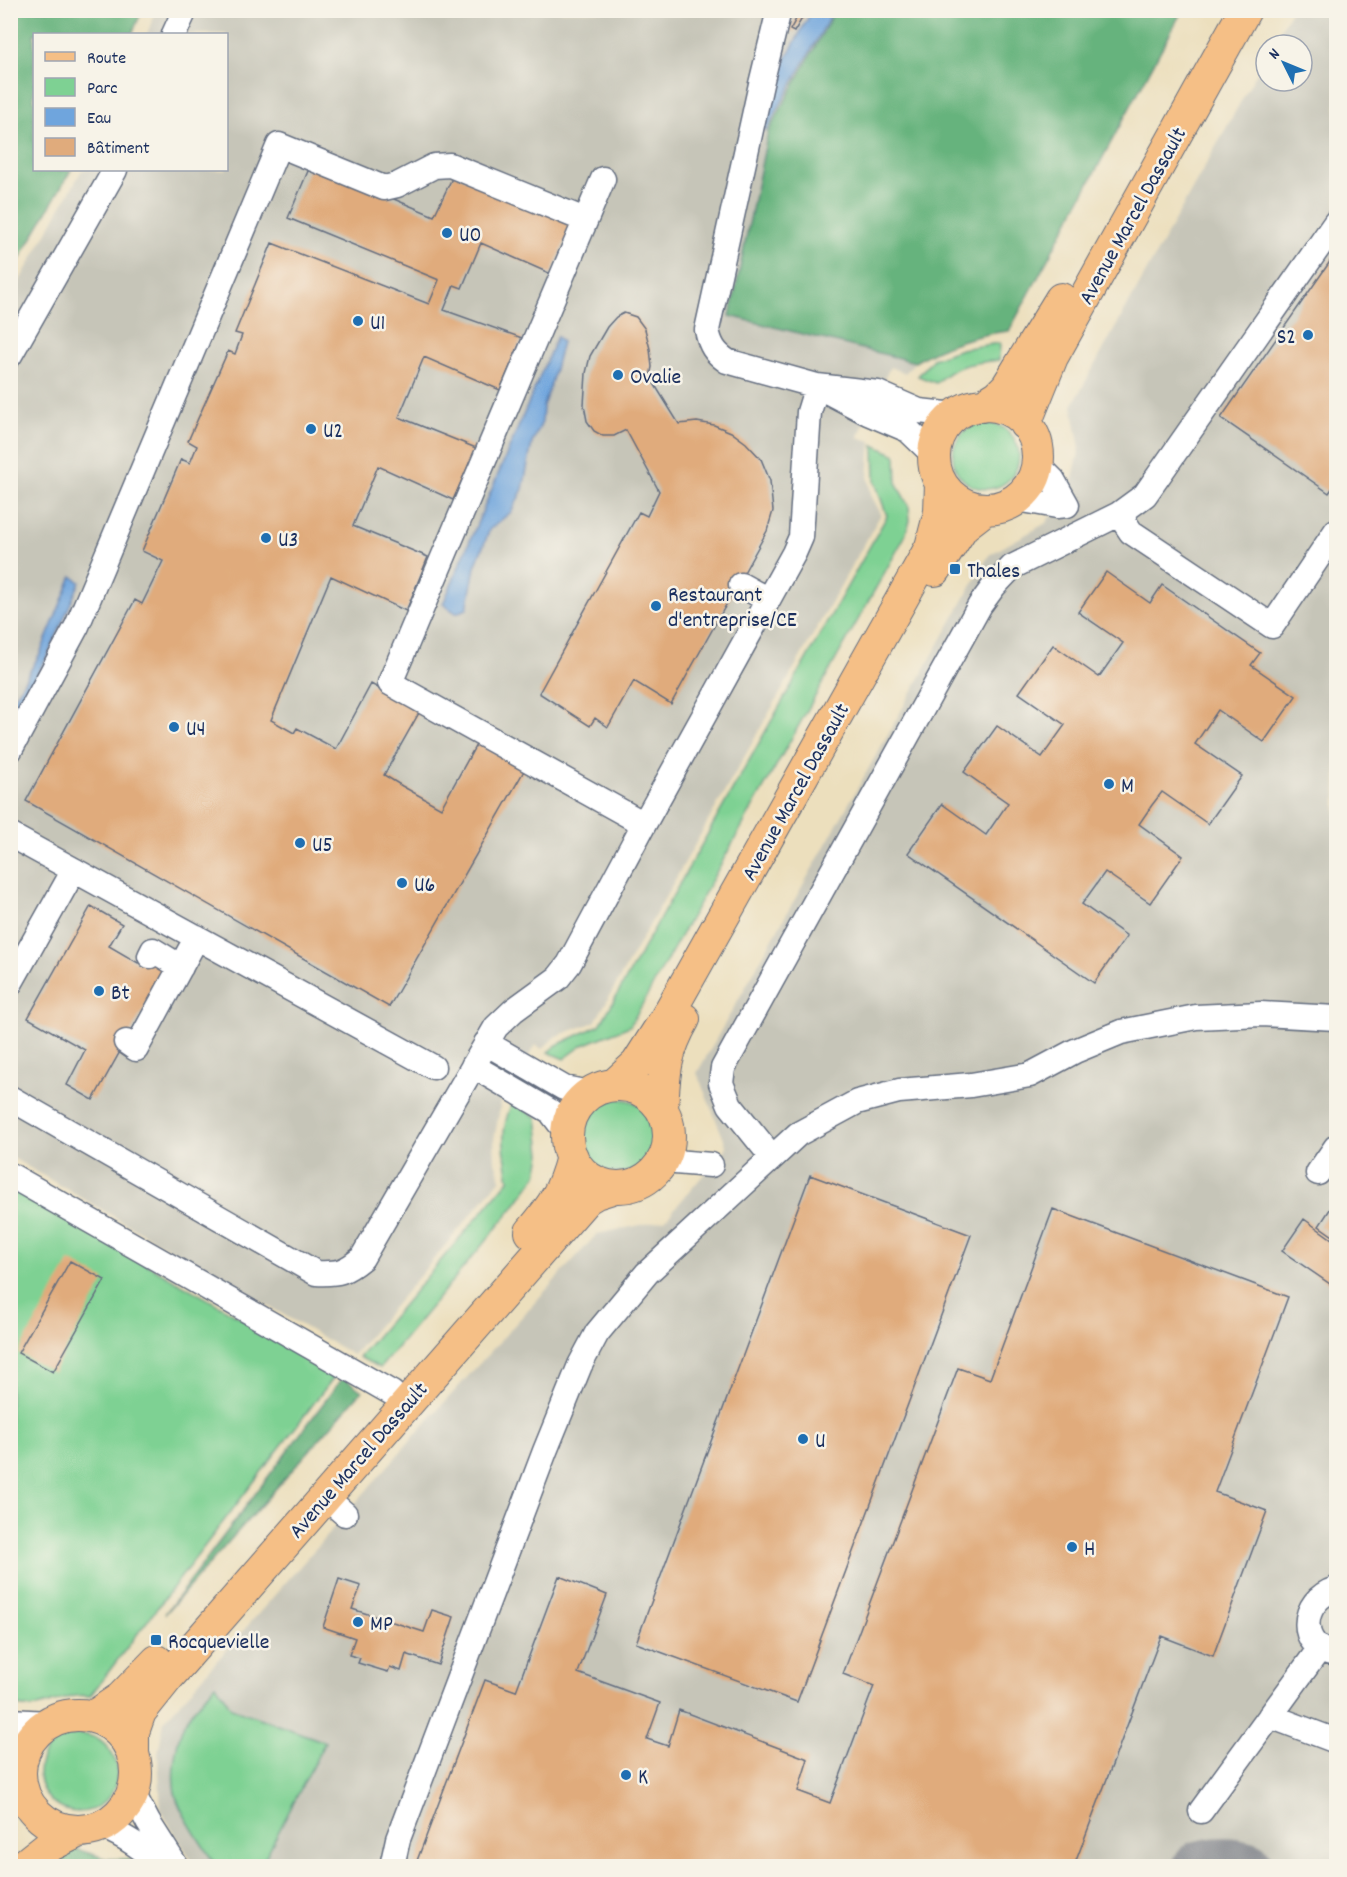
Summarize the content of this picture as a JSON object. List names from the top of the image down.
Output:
{
  "streets": {
    "main road": ["Avenue Marcel Dassault"]
  },
  "places": {
    "other": [
      "U0",
      "U1",
      "S2",
      "Ovalie",
      "U2",
      "U3",
      "Restaurant d'entreprise/CE",
      "U4",
      "M",
      "U5",
      "U6",
      "Bt",
      "U",
      "H",
      "MP",
      "K"
    ],
    "transit": ["Thales", "Rocquevielle"]
  },
  "legend": [
    "Route",
    "Parc",
    "Eau",
    "Bâtiment"
  ],
  "north": "top left"
}
